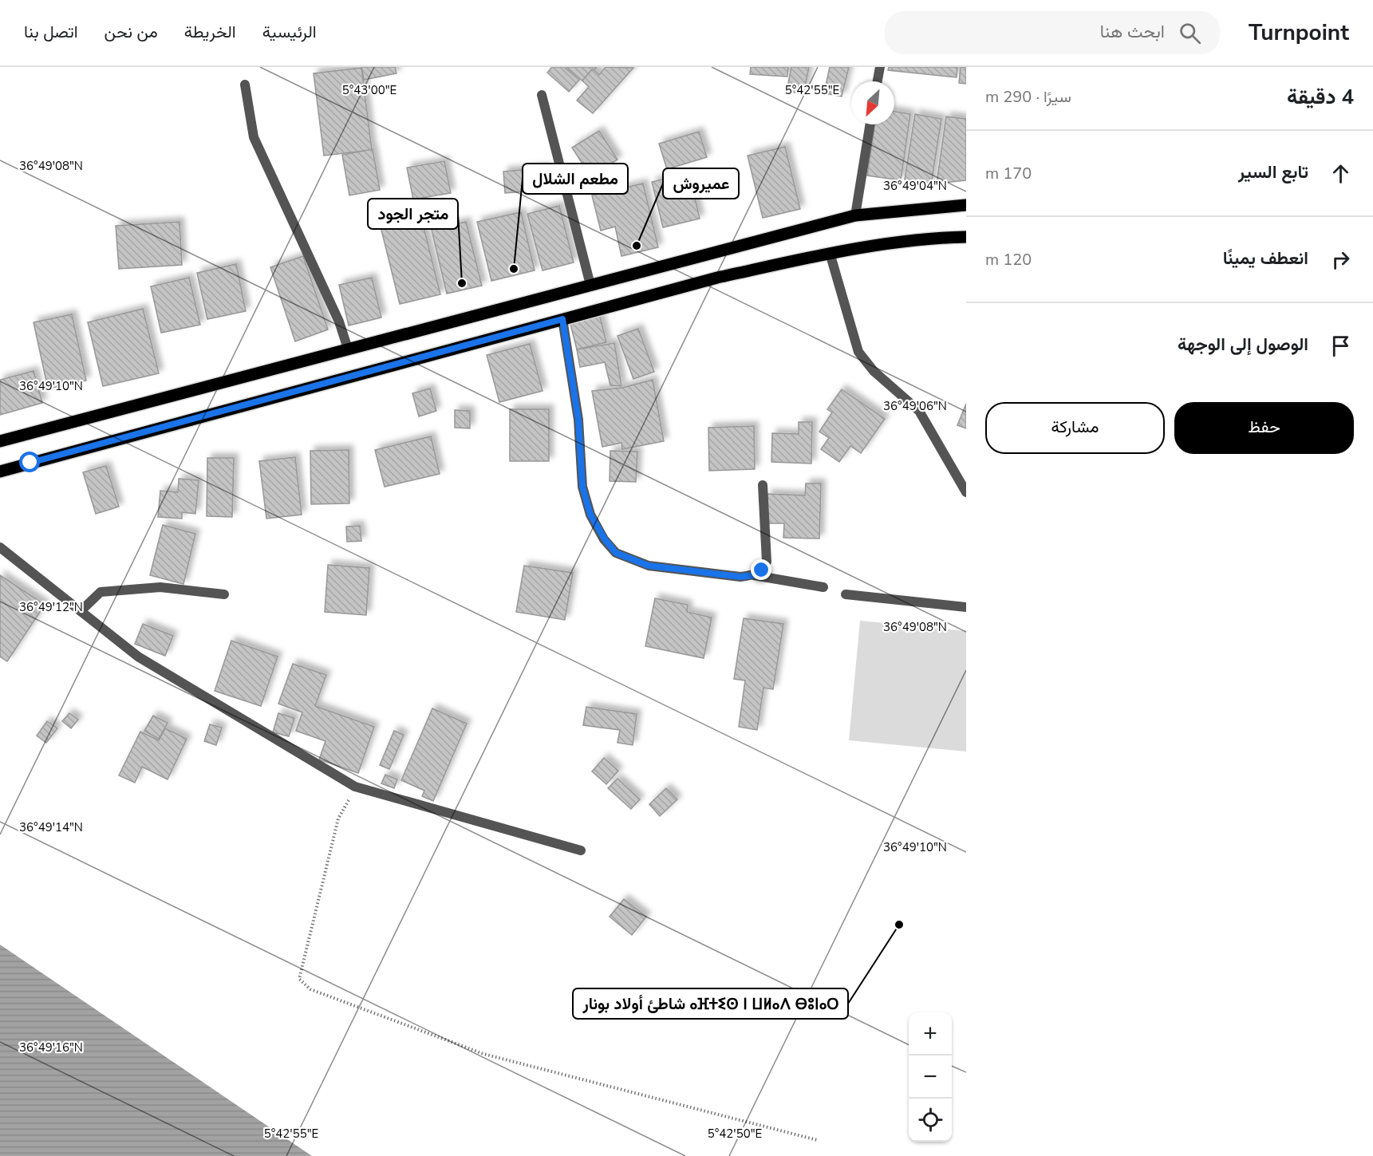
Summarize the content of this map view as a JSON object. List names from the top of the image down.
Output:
{
  "places": [
    "عميروش",
    "مطعم الشلال",
    "متجر الجود",
    "شاطئ أولاد بونار ⴰⴼⵜⵉⵙ ⵏ ⵡⵍⴰⴷ ⴱⵓⵏⴰⵔ"
  ],
  "north": "bottom left",
  "page": {
    "header": "Turnpoint",
    "search": "ابحث هنا",
    "nav": [
      "الرئيسية",
      "الخريطة",
      "من نحن",
      "اتصل بنا"
    ],
    "heading": ["4 دقيقة", "سيرًا · 290 m"],
    "list": [
      ["تابع السير", "170 m"],
      ["انعطف يمينًا", "120 m"],
      "الوصول إلى الوجهة"
    ],
    "buttons": ["حفظ", "مشاركة"],
    "map_buttons": ["+", "−"]
  },
  "coordinates": [
    "5°43'00\"E",
    "5°42'55\"E",
    "36°49'08\"N",
    "36°49'04\"N",
    "36°49'10\"N",
    "36°49'06\"N",
    "36°49'12\"N",
    "36°49'14\"N",
    "36°49'16\"N",
    "5°42'50\"E"
  ]
}
